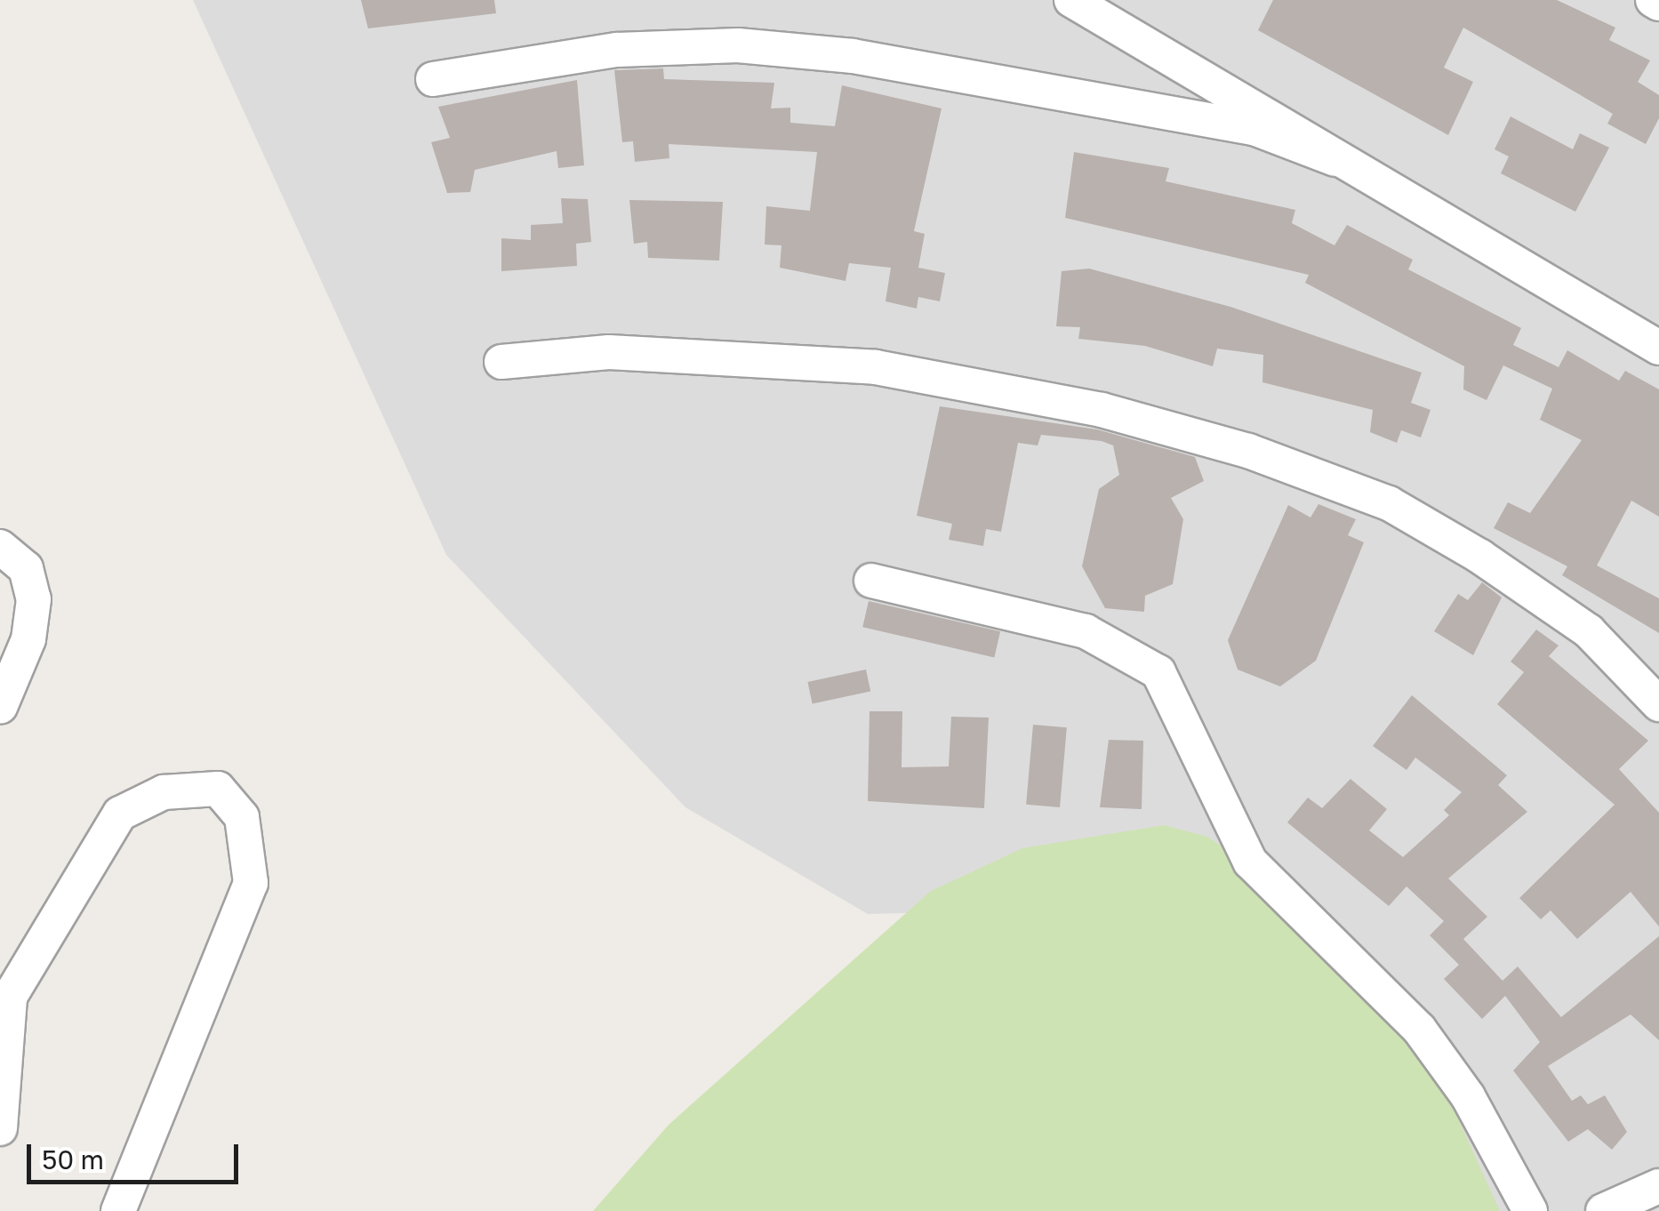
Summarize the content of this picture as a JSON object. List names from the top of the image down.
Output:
{
  "scale_bar": "50 m"
}
